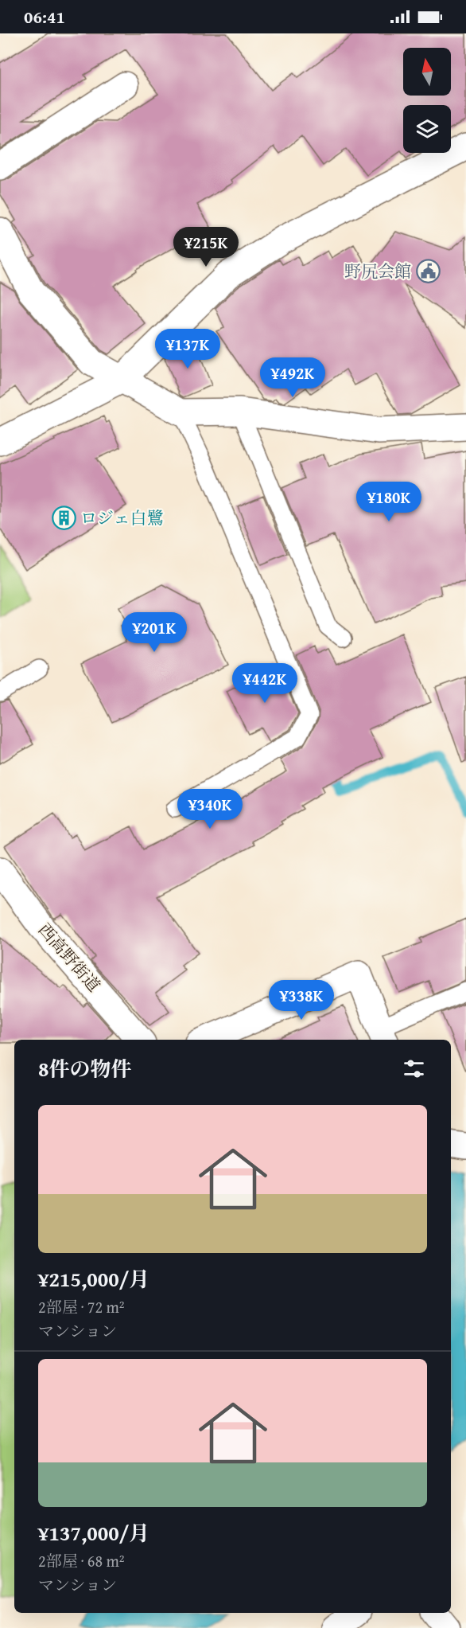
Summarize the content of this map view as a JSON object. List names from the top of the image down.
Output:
{
  "streets": {
    "street": ["西高野街道"]
  },
  "places": {
    "public building": ["野尻会館"],
    "building": ["ロジェ白鷺"]
  },
  "north": "top",
  "page": {
    "status": "06:41",
    "price": [
      "¥215K",
      "¥137K",
      "¥492K",
      "¥180K",
      "¥201K",
      "¥442K",
      "¥340K",
      "¥338K"
    ],
    "heading": "8件の物件",
    "list": [
      {
        "name": "¥215,000/月",
        "note": "2部屋 · 72 m² · マンション"
      },
      {
        "name": "¥137,000/月",
        "note": "2部屋 · 68 m² · マンション"
      }
    ]
  }
}
